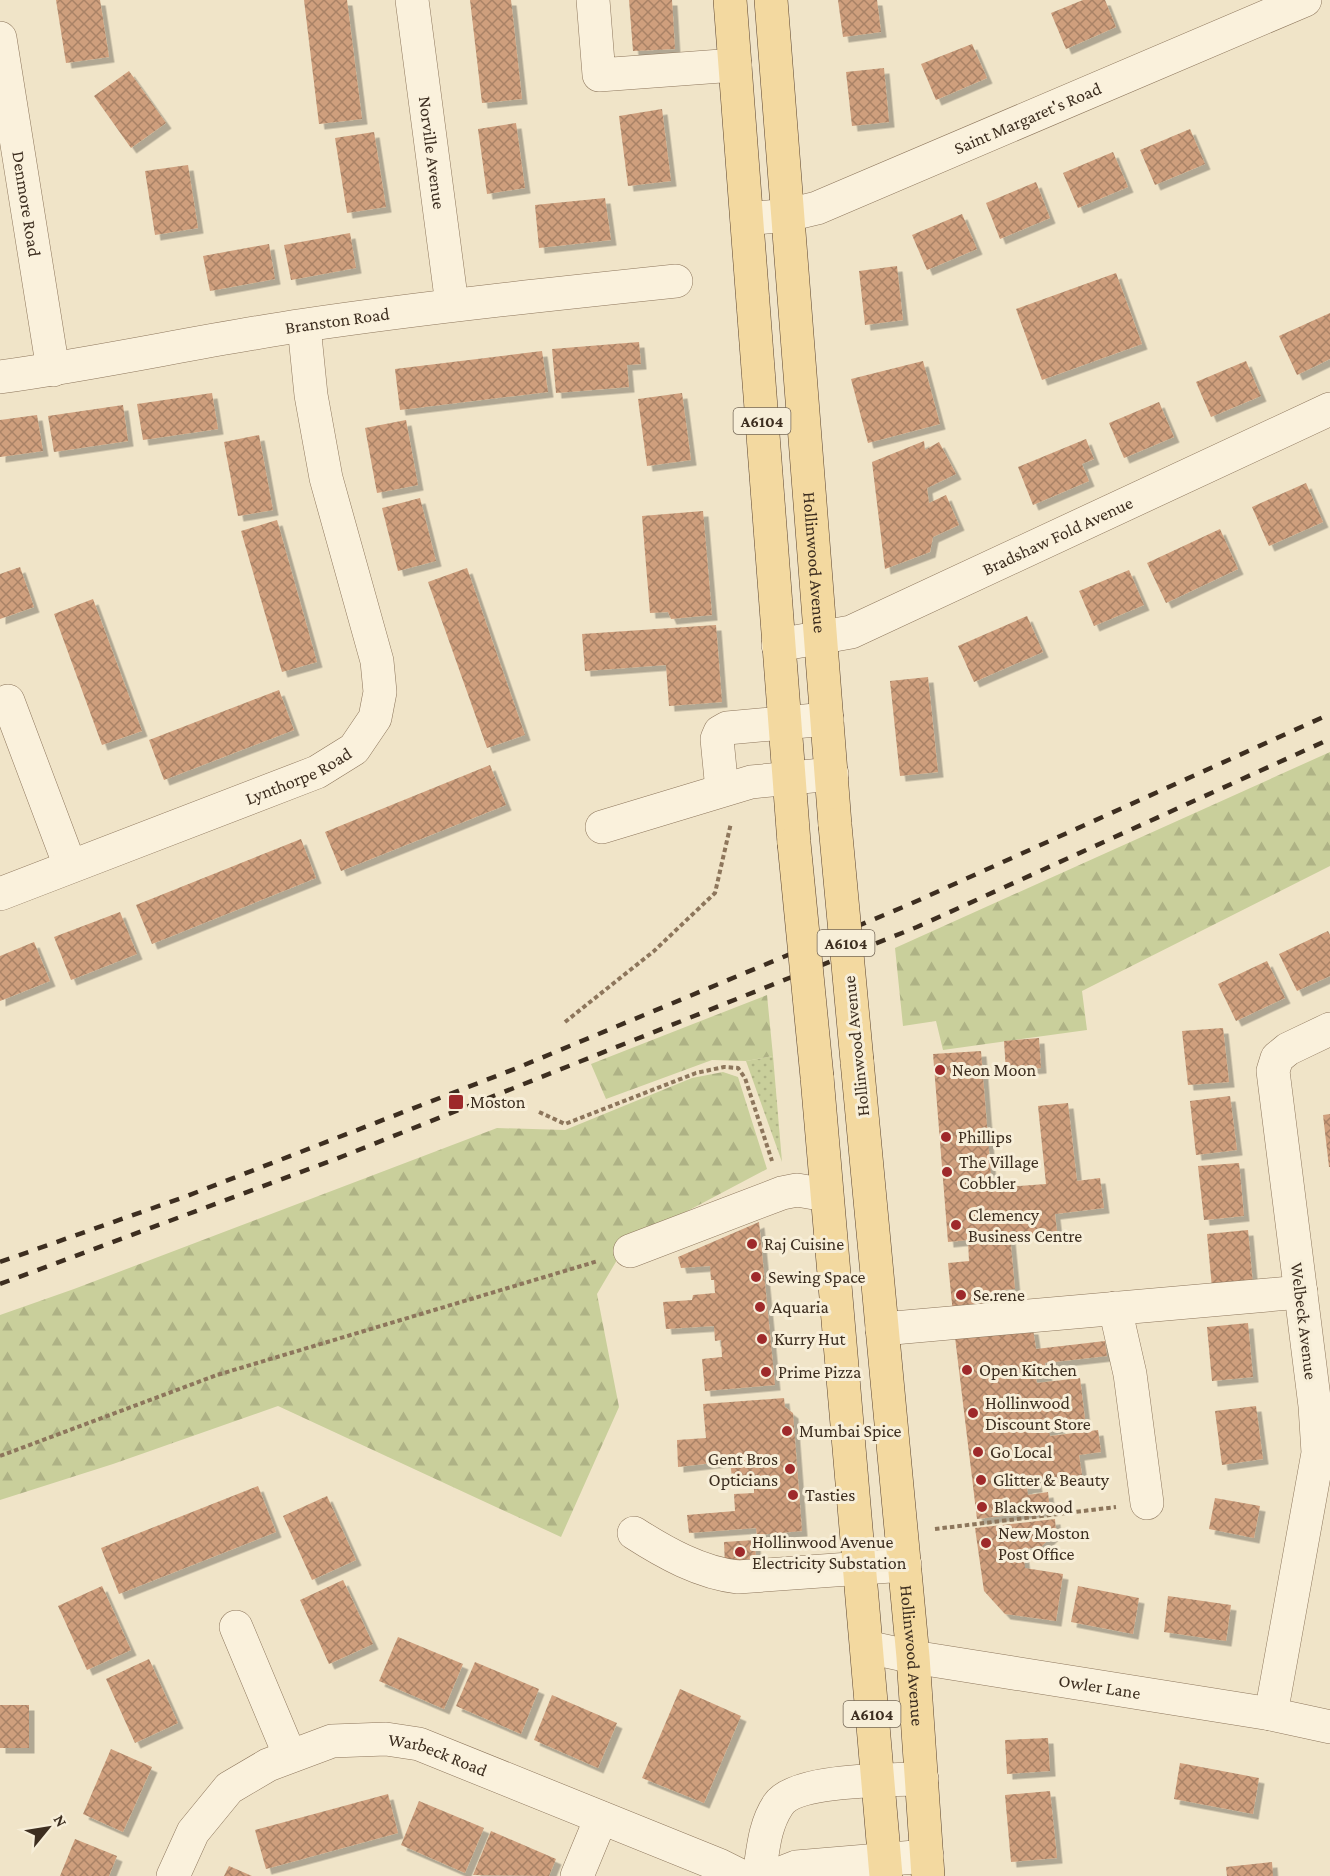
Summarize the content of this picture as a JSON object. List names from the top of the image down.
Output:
{
  "streets": {
    "main road": ["A6104", "Hollinwood Avenue"],
    "street": [
      "Saint Margaret's Road",
      "Norville Avenue",
      "Denmore Road",
      "Branston Road",
      "Bradshaw Fold Avenue",
      "Lynthorpe Road",
      "Welbeck Avenue",
      "Owler Lane",
      "Warbeck Road"
    ]
  },
  "crossings": [
    ["Saint Margaret's Road", "A6104"],
    ["Saint Margaret's Road", "Hollinwood Avenue"],
    ["Norville Avenue", "Branston Road"],
    ["Denmore Road", "Branston Road"],
    ["Branston Road", "Lynthorpe Road"],
    ["A6104", "Bradshaw Fold Avenue"],
    ["A6104", "Owler Lane"],
    ["Bradshaw Fold Avenue", "Hollinwood Avenue"],
    ["Hollinwood Avenue", "Owler Lane"],
    ["Welbeck Avenue", "Owler Lane"]
  ],
  "places": {
    "other": [
      "Neon Moon",
      "Phillips",
      "The Village Cobbler",
      "Clemency Business Centre",
      "Raj Cuisine",
      "Sewing Space",
      "Se.rene",
      "Aquaria",
      "Kurry Hut",
      "Open Kitchen",
      "Prime Pizza",
      "Hollinwood Discount Store",
      "Mumbai Spice",
      "Go Local",
      "Gent Bros Opticians",
      "Glitter & Beauty",
      "Tasties",
      "Blackwood",
      "New Moston Post Office",
      "Hollinwood Avenue Electricity Substation"
    ],
    "transit": ["Moston"]
  },
  "north": "top right"
}
